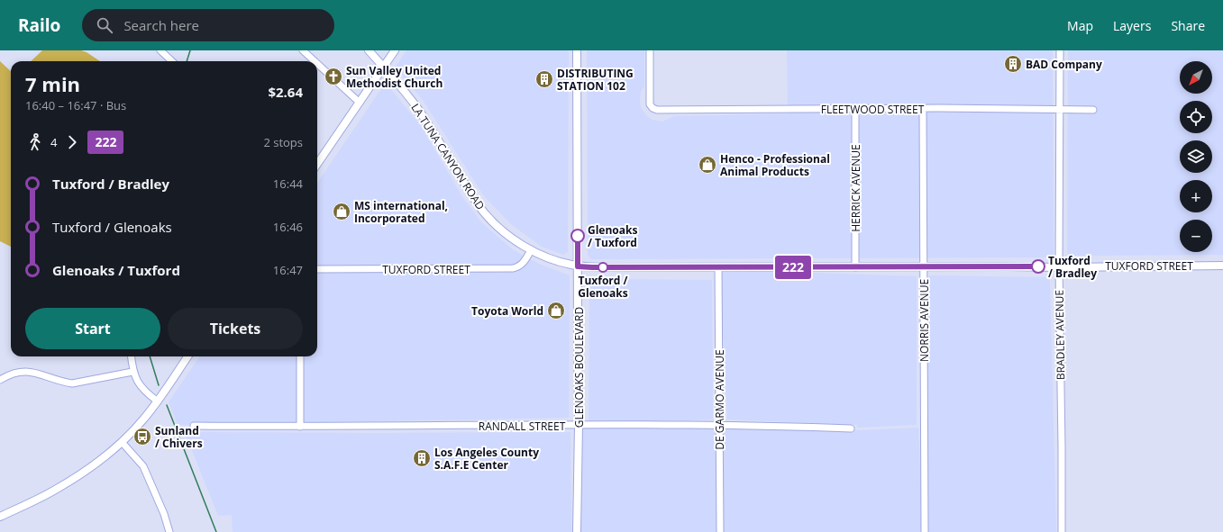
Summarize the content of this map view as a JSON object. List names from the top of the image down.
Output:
{
  "streets": {
    "main road": ["LA TUNA CANYON ROAD", "TUXFORD STREET", "GLENOAKS BOULEVARD"],
    "street": [
      "FLEETWOOD STREET",
      "HERRICK AVENUE",
      "NORRIS AVENUE",
      "BRADLEY AVENUE",
      "DE GARMO AVENUE",
      "RANDALL STREET"
    ]
  },
  "crossings": [
    ["FLEETWOOD STREET", "HERRICK AVENUE"],
    ["FLEETWOOD STREET", "NORRIS AVENUE"],
    ["FLEETWOOD STREET", "BRADLEY AVENUE"],
    ["LA TUNA CANYON ROAD", "TUXFORD STREET"],
    ["LA TUNA CANYON ROAD", "GLENOAKS BOULEVARD"],
    ["HERRICK AVENUE", "TUXFORD STREET"],
    ["TUXFORD STREET", "NORRIS AVENUE"],
    ["TUXFORD STREET", "BRADLEY AVENUE"],
    ["TUXFORD STREET", "GLENOAKS BOULEVARD"],
    ["TUXFORD STREET", "DE GARMO AVENUE"],
    ["GLENOAKS BOULEVARD", "RANDALL STREET"],
    ["DE GARMO AVENUE", "RANDALL STREET"]
  ],
  "places": {
    "building": ["BAD Company", "DISTRIBUTING STATION 102", "Los Angeles County S.A.F.E Center"],
    "church": ["Sun Valley United Methodist Church"],
    "shop": ["Henco - Professional Animal Products", "MS international, Incorporated", "Toyota World"],
    "other": ["Glenoaks / Tuxford", "Tuxford / Bradley", "Tuxford / Glenoaks"],
    "bus stop": ["Sunland / Chivers"]
  },
  "lines": ["bus line 222"],
  "north": "bottom left",
  "page": {
    "header": "Railo",
    "search": "Search here",
    "nav": ["Map", "Layers", "Share"],
    "on_map": "222",
    "map_buttons": ["+", "−"],
    "heading": ["7 min", "16:40 – 16:47 · Bus", "$2.64"],
    "legs": ["4", "222", "2 stops"],
    "list": [
      {
        "name": "Tuxford / Bradley",
        "value": "16:44"
      },
      {
        "name": "Tuxford / Glenoaks",
        "value": "16:46"
      },
      {
        "name": "Glenoaks / Tuxford",
        "value": "16:47"
      }
    ],
    "buttons": ["Start", "Tickets"]
  }
}
